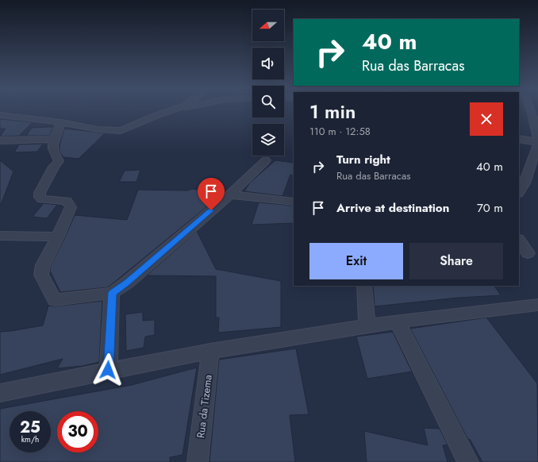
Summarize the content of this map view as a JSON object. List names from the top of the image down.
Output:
{
  "streets": {
    "street": ["Rua da Tizema"]
  },
  "north": "left",
  "page": {
    "turn": ["40 m", "Rua das Barracas"],
    "heading": ["1 min", "110 m · 12:58"],
    "list": [
      {
        "name": "Turn right",
        "note": "Rua das Barracas",
        "value": "40 m"
      },
      {
        "name": "Arrive at destination",
        "value": "70 m"
      }
    ],
    "buttons": ["Exit", "Share"],
    "speed": "25 km/h",
    "limit": "30"
  }
}
